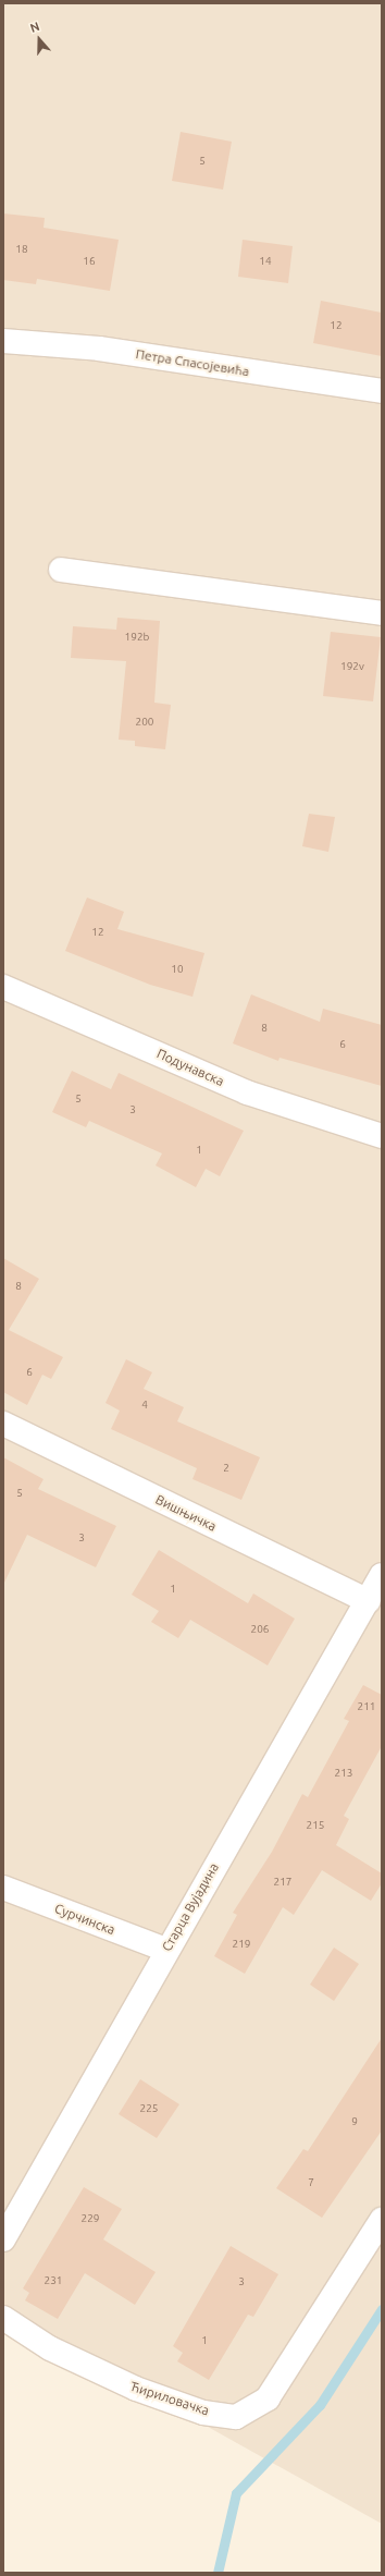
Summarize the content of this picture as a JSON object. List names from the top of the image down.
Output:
{
  "streets": {
    "street": [
      "Петра Спасојевића",
      "Подунавска",
      "Вишњичка",
      "Старца Вујадина",
      "Сурчинска",
      "Ћириловачка"
    ]
  },
  "crossings": [
    ["Вишњичка", "Старца Вујадина"],
    ["Старца Вујадина", "Сурчинска"]
  ],
  "house_numbers": [
    "5",
    "18",
    "16",
    "14",
    "12",
    "192b",
    "192v",
    "200",
    "12",
    "10",
    "8",
    "6",
    "5",
    "3",
    "1",
    "8",
    "6",
    "4",
    "2",
    "5",
    "3",
    "1",
    "206",
    "211",
    "213",
    "215",
    "217",
    "219",
    "225",
    "9",
    "7",
    "229",
    "231",
    "3",
    "1"
  ],
  "north": "top"
}
